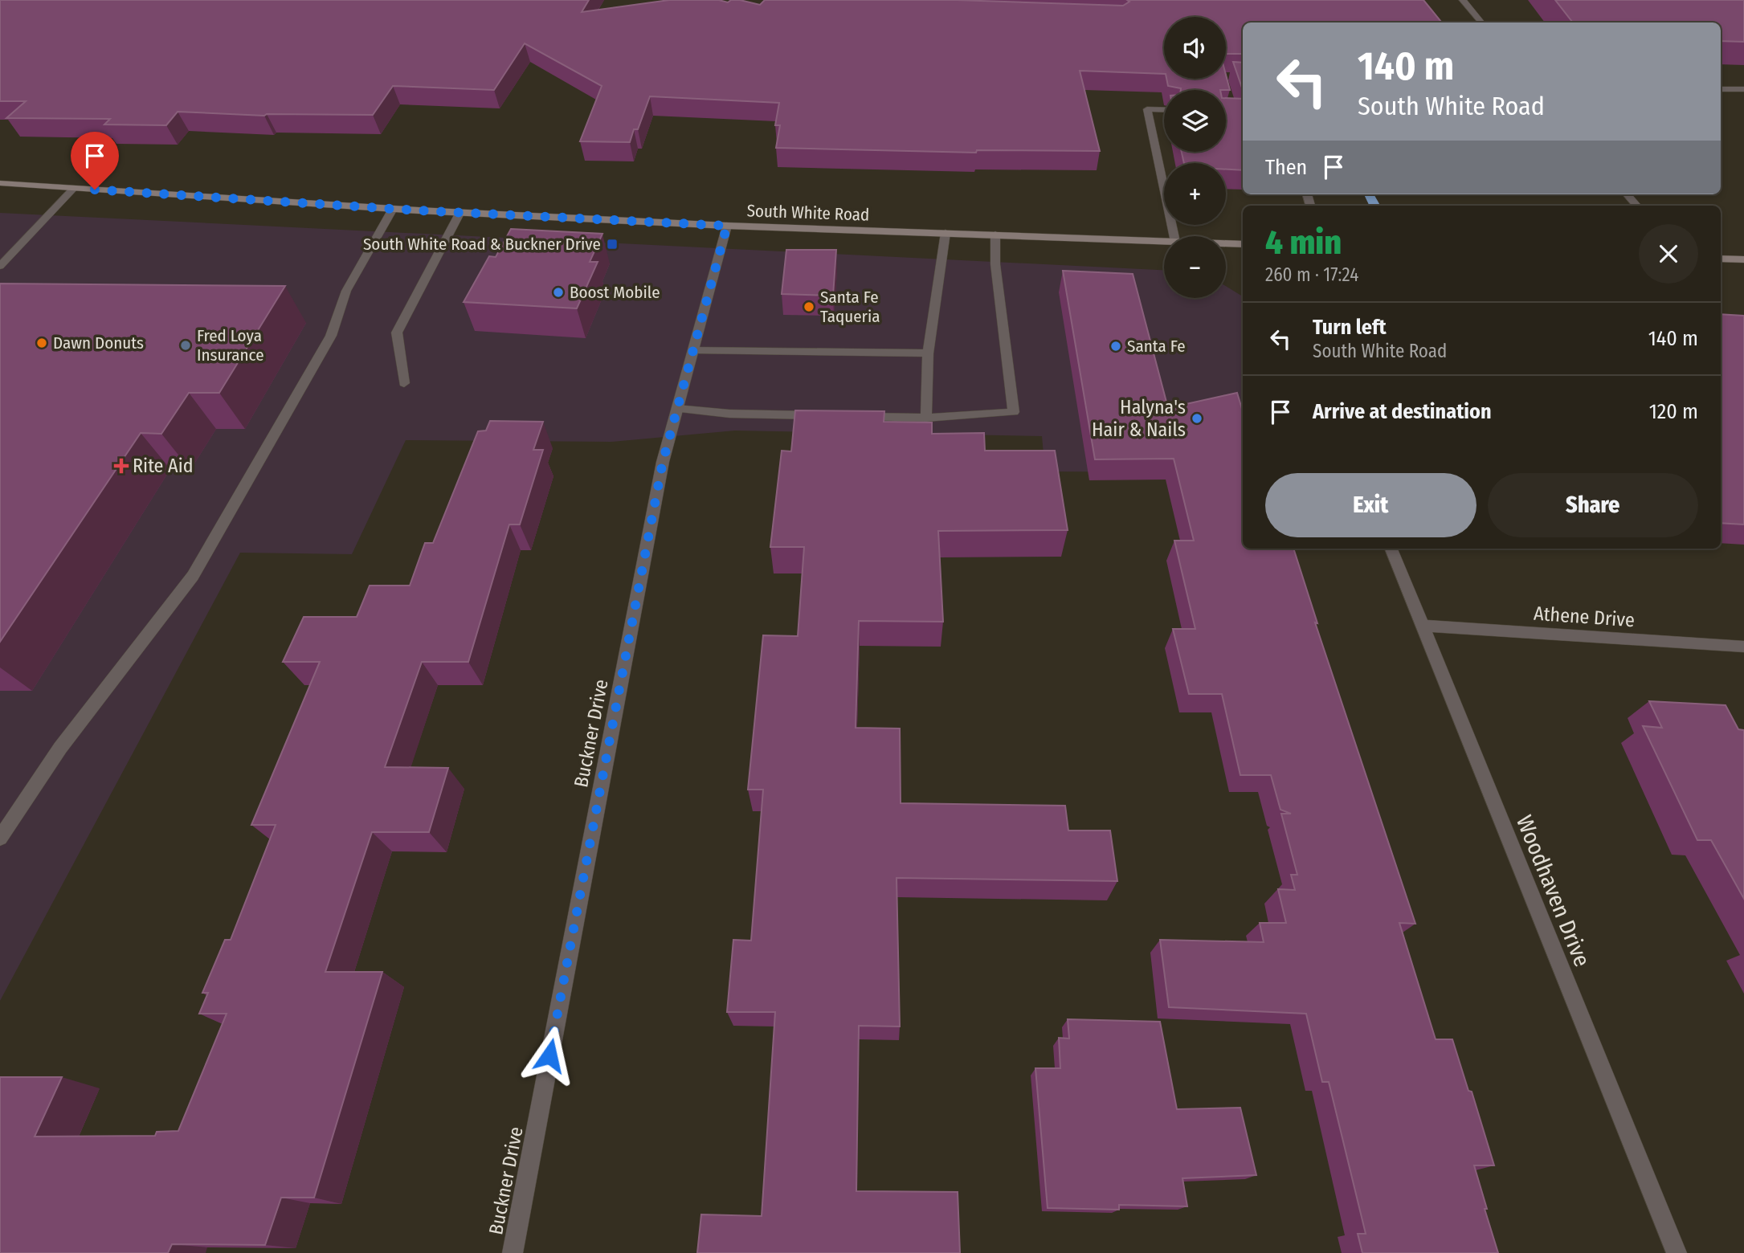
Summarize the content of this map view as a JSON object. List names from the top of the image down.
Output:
{
  "streets": {
    "main road": ["South White Road"],
    "street": ["Athene Drive", "Buckner Drive", "Woodhaven Drive"]
  },
  "crossings": [
    ["South White Road", "Buckner Drive"],
    ["Athene Drive", "Woodhaven Drive"]
  ],
  "places": {
    "transit": ["South White Road & Buckner Drive"],
    "other": [
      "Boost Mobile",
      "Santa Fe Taqueria",
      "Dawn Donuts",
      "Fred Loya Insurance",
      "Santa Fe",
      "Halyna's Hair & Nails"
    ],
    "health": ["Rite Aid"]
  },
  "page": {
    "map_buttons": ["+", "−"],
    "turn": ["140 m", "South White Road"],
    "then": "Then",
    "heading": ["4 min", "260 m · 17:24"],
    "list": [
      {
        "name": "Turn left",
        "note": "South White Road",
        "value": "140 m"
      },
      {
        "name": "Arrive at destination",
        "value": "120 m"
      }
    ],
    "buttons": ["Exit", "Share"]
  }
}
